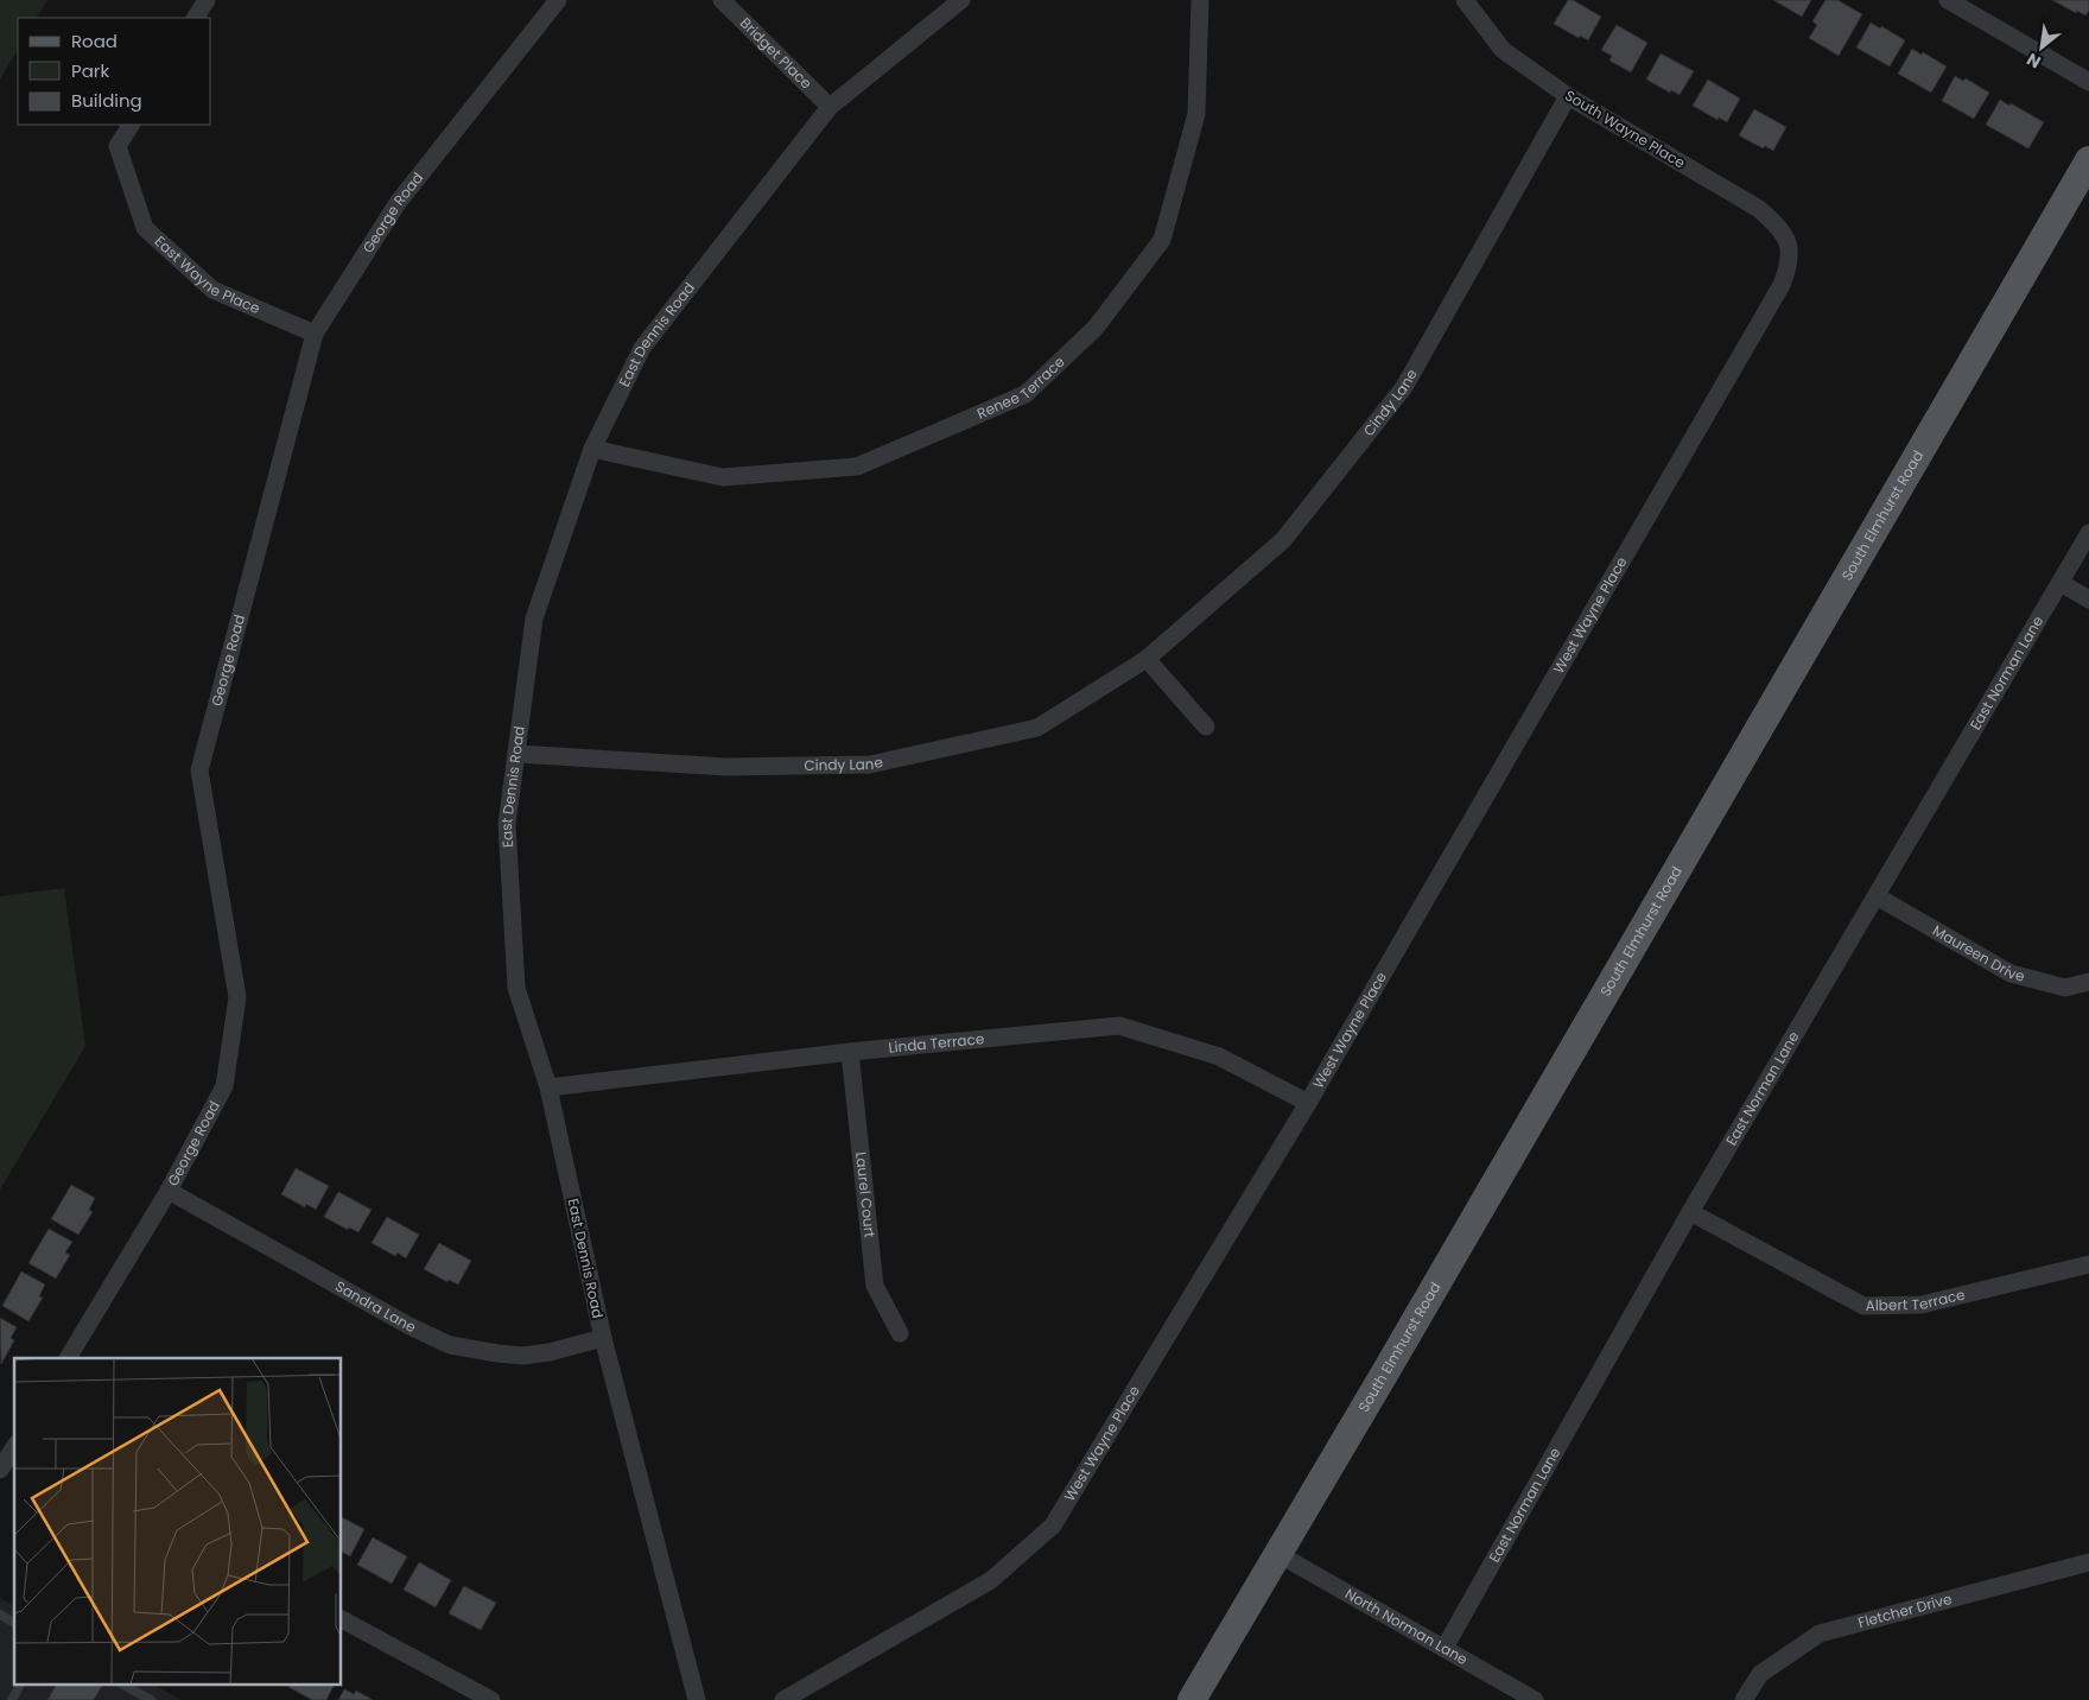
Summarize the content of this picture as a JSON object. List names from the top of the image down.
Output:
{
  "streets": {
    "main road": ["South Elmhurst Road"],
    "street": [
      "Bridget Place",
      "South Wayne Place",
      "George Road",
      "East Wayne Place",
      "East Dennis Road",
      "Renee Terrace",
      "Cindy Lane",
      "West Wayne Place",
      "East Norman Lane",
      "Maureen Drive",
      "Linda Terrace",
      "Laurel Court",
      "Albert Terrace",
      "Sandra Lane",
      "Fletcher Drive",
      "North Norman Lane"
    ]
  },
  "crossings": [
    ["Bridget Place", "East Dennis Road"],
    ["South Wayne Place", "Cindy Lane"],
    ["South Wayne Place", "West Wayne Place"],
    ["George Road", "East Wayne Place"],
    ["George Road", "Sandra Lane"],
    ["East Dennis Road", "Renee Terrace"],
    ["East Dennis Road", "Cindy Lane"],
    ["East Dennis Road", "Linda Terrace"],
    ["East Dennis Road", "Sandra Lane"],
    ["South Elmhurst Road", "North Norman Lane"],
    ["West Wayne Place", "Linda Terrace"],
    ["East Norman Lane", "Maureen Drive"],
    ["East Norman Lane", "Albert Terrace"],
    ["East Norman Lane", "North Norman Lane"],
    ["Linda Terrace", "Laurel Court"]
  ],
  "legend": ["Road", "Park", "Building"],
  "north": "bottom left"
}
